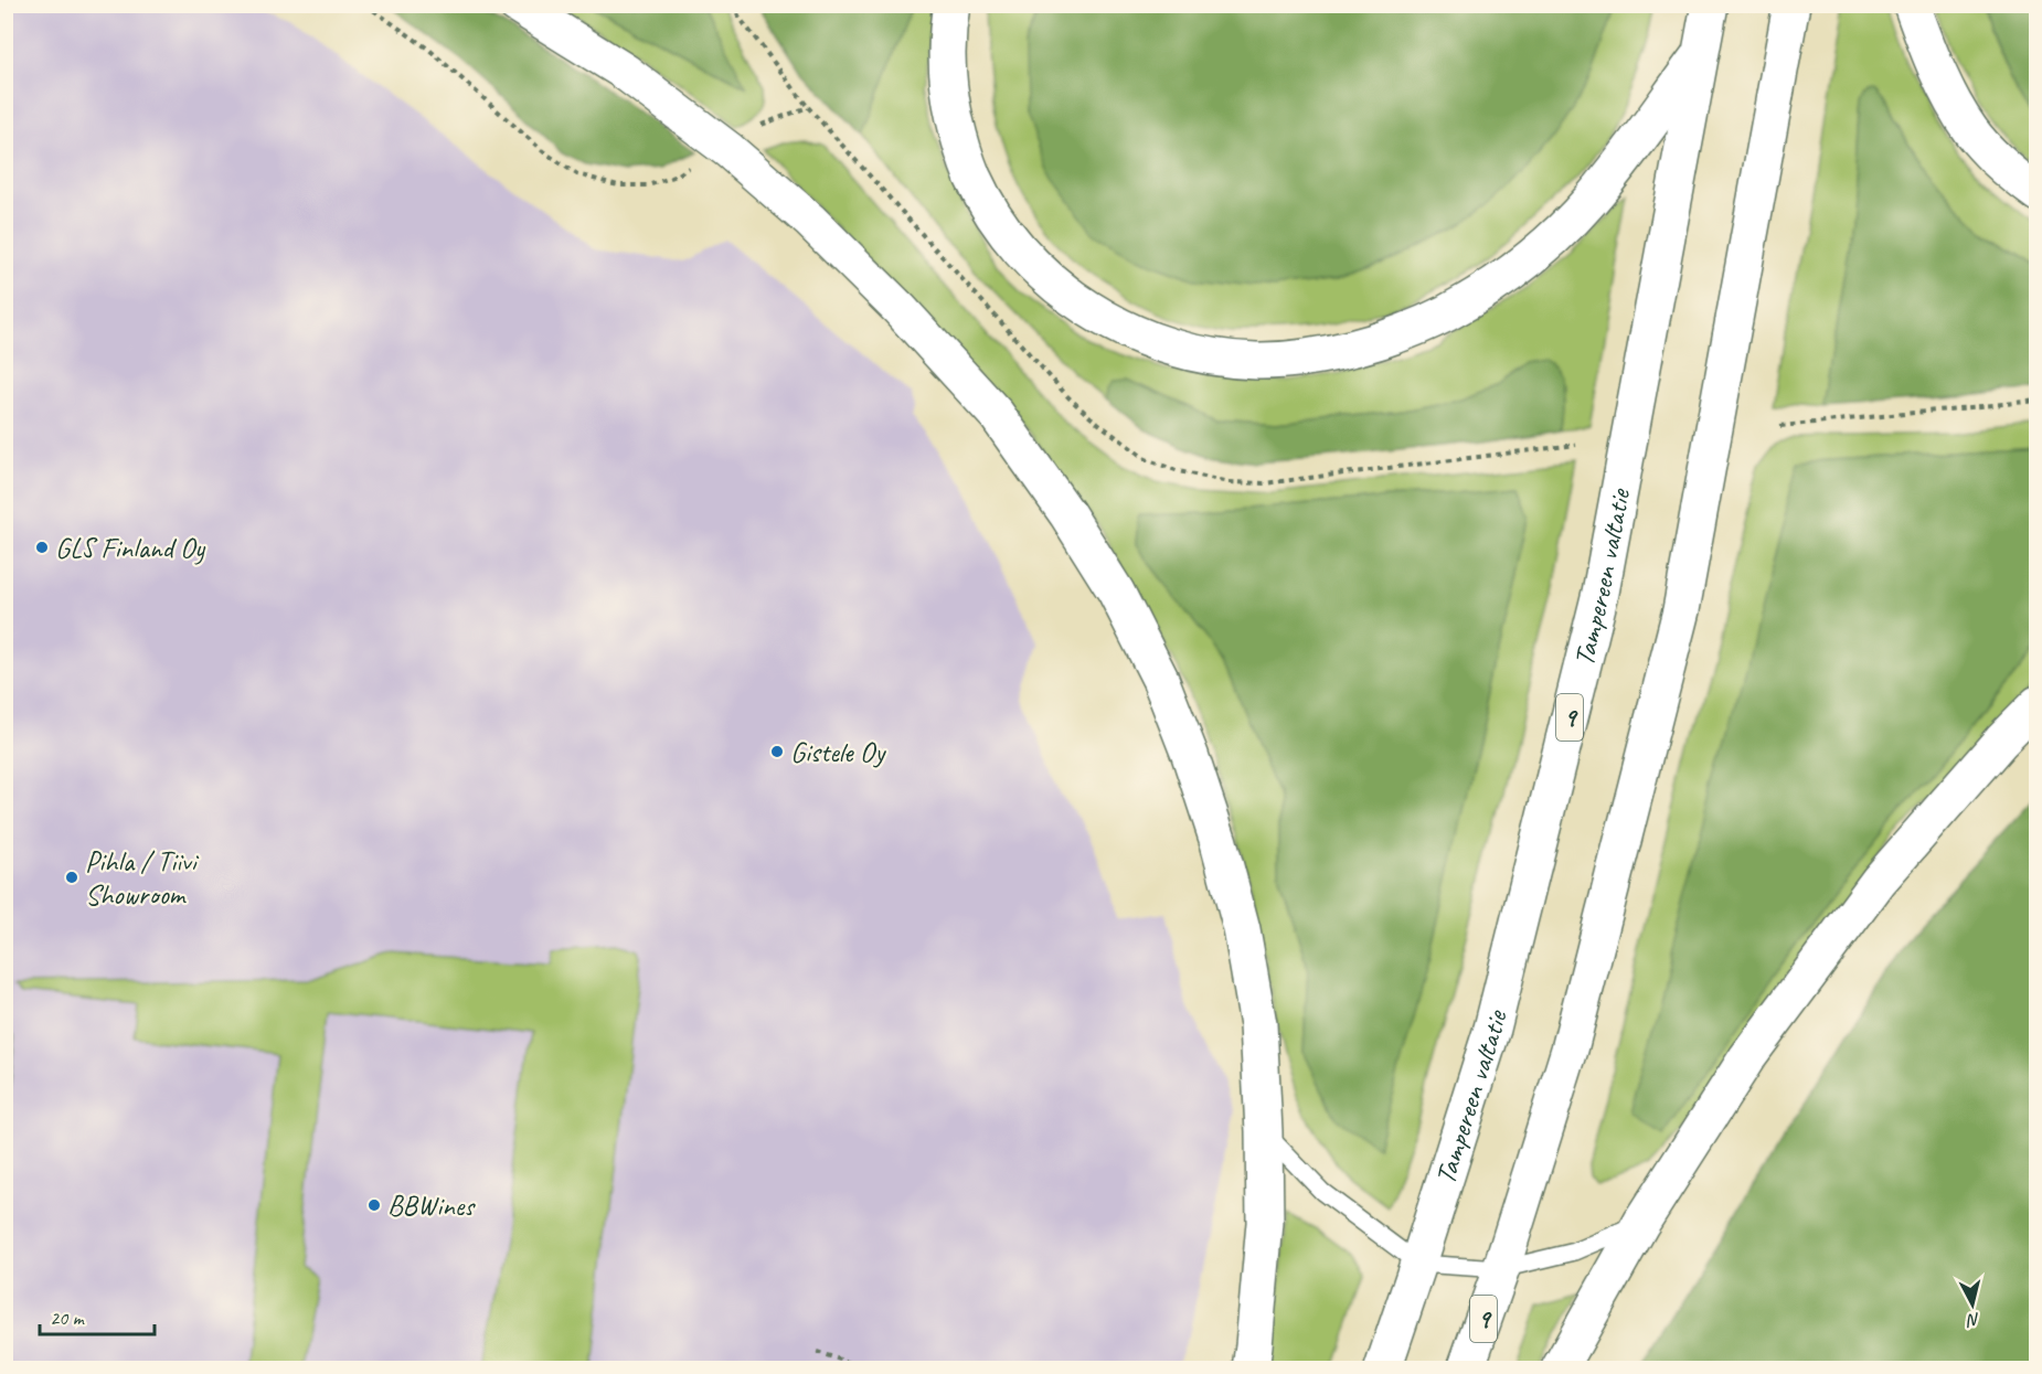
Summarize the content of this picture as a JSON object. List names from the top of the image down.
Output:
{
  "streets": {
    "highway": ["Tampereen valtatie", "9"]
  },
  "places": [
    "GLS Finland Oy",
    "Gistele Oy",
    "Pihla / Tiivi Showroom",
    "BBWines"
  ],
  "scale_bar": "20 m",
  "north": "bottom"
}
